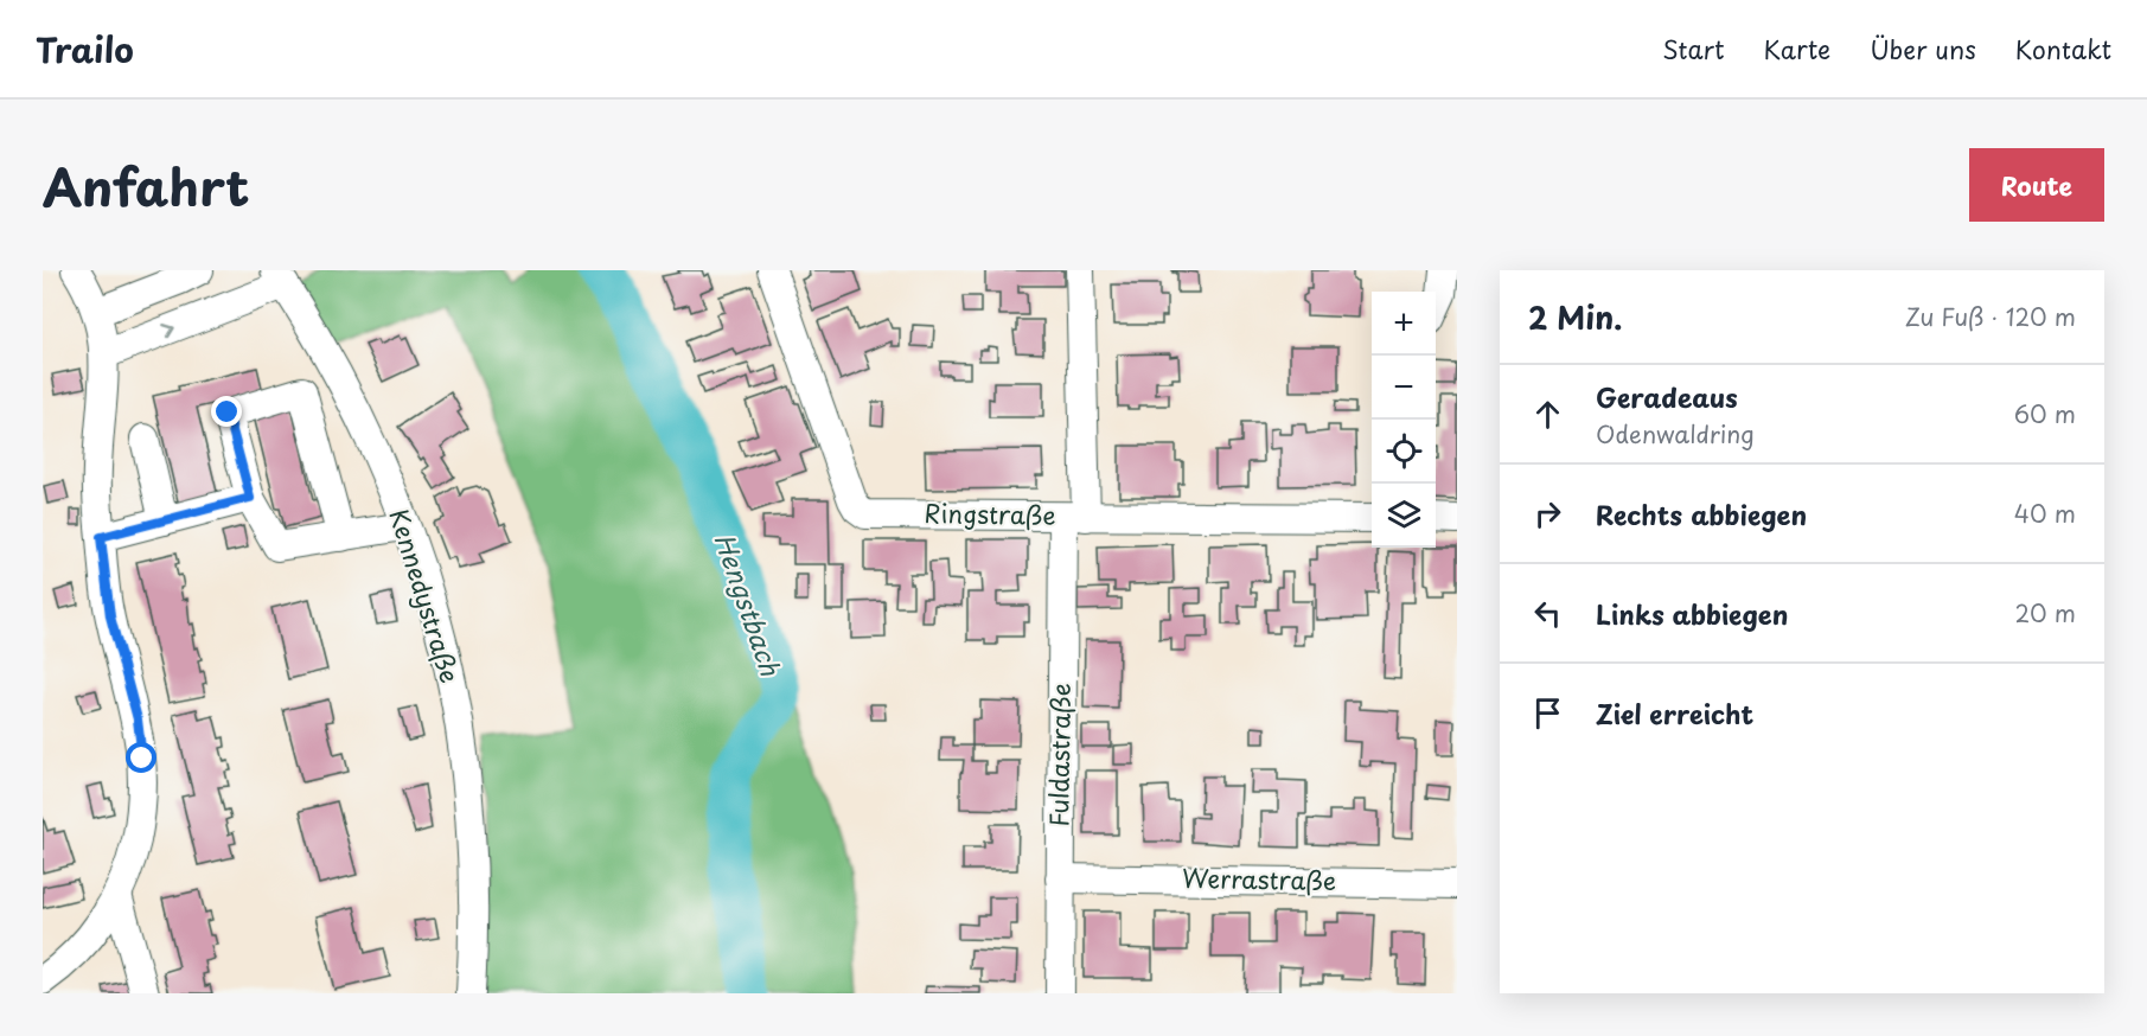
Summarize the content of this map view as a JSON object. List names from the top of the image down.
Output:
{
  "streets": {
    "street": [
      "Ringstraße",
      "Kennedystraße",
      "Fuldastraße",
      "Werrastraße"
    ]
  },
  "crossings": [
    ["Ringstraße", "Fuldastraße"],
    ["Fuldastraße", "Werrastraße"]
  ],
  "water": ["Hengstbach"],
  "page": {
    "header": "Trailo",
    "nav": [
      "Start",
      "Karte",
      "Über uns",
      "Kontakt"
    ],
    "title": "Anfahrt",
    "buttons": "Route",
    "heading": ["2 Min.", "Zu Fuß · 120 m"],
    "map_buttons": ["+", "−"],
    "list": [
      ["Geradeaus", "Odenwaldring", "60 m"],
      ["Rechts abbiegen", "40 m"],
      ["Links abbiegen", "20 m"],
      "Ziel erreicht"
    ]
  }
}
